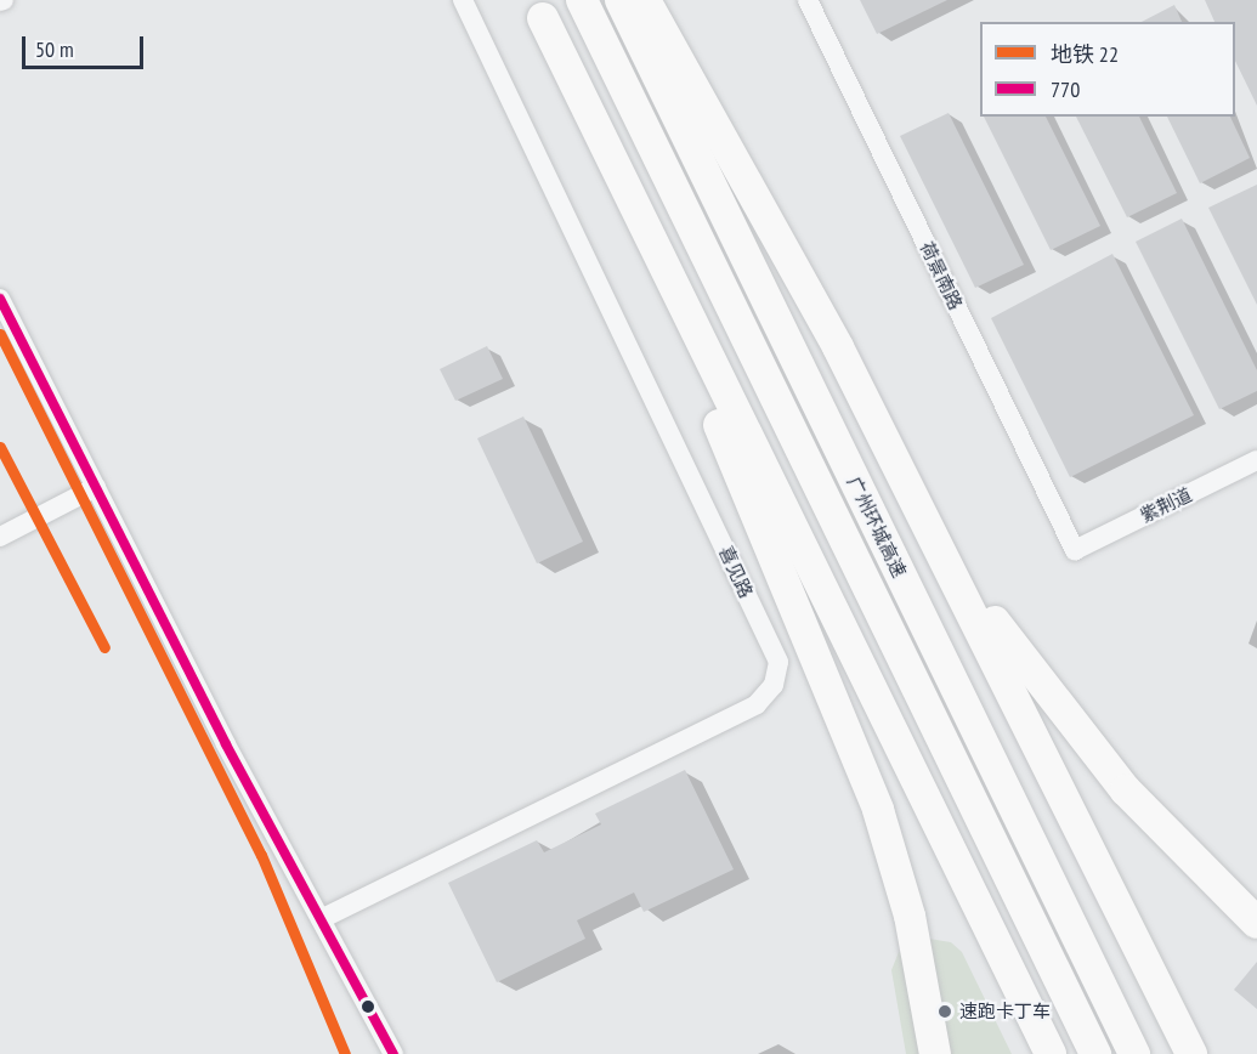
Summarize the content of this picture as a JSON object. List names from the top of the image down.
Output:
{
  "streets": {
    "highway": ["广州环城高速"],
    "street": ["荷景南路", "紫荆道", "喜见路"]
  },
  "crossings": [
    ["荷景南路", "紫荆道"]
  ],
  "places": ["速跑卡丁车"],
  "lines": ["transit line 770", "metro line 22"],
  "legend": ["地铁 22", "770"],
  "scale_bar": "50 m"
}
